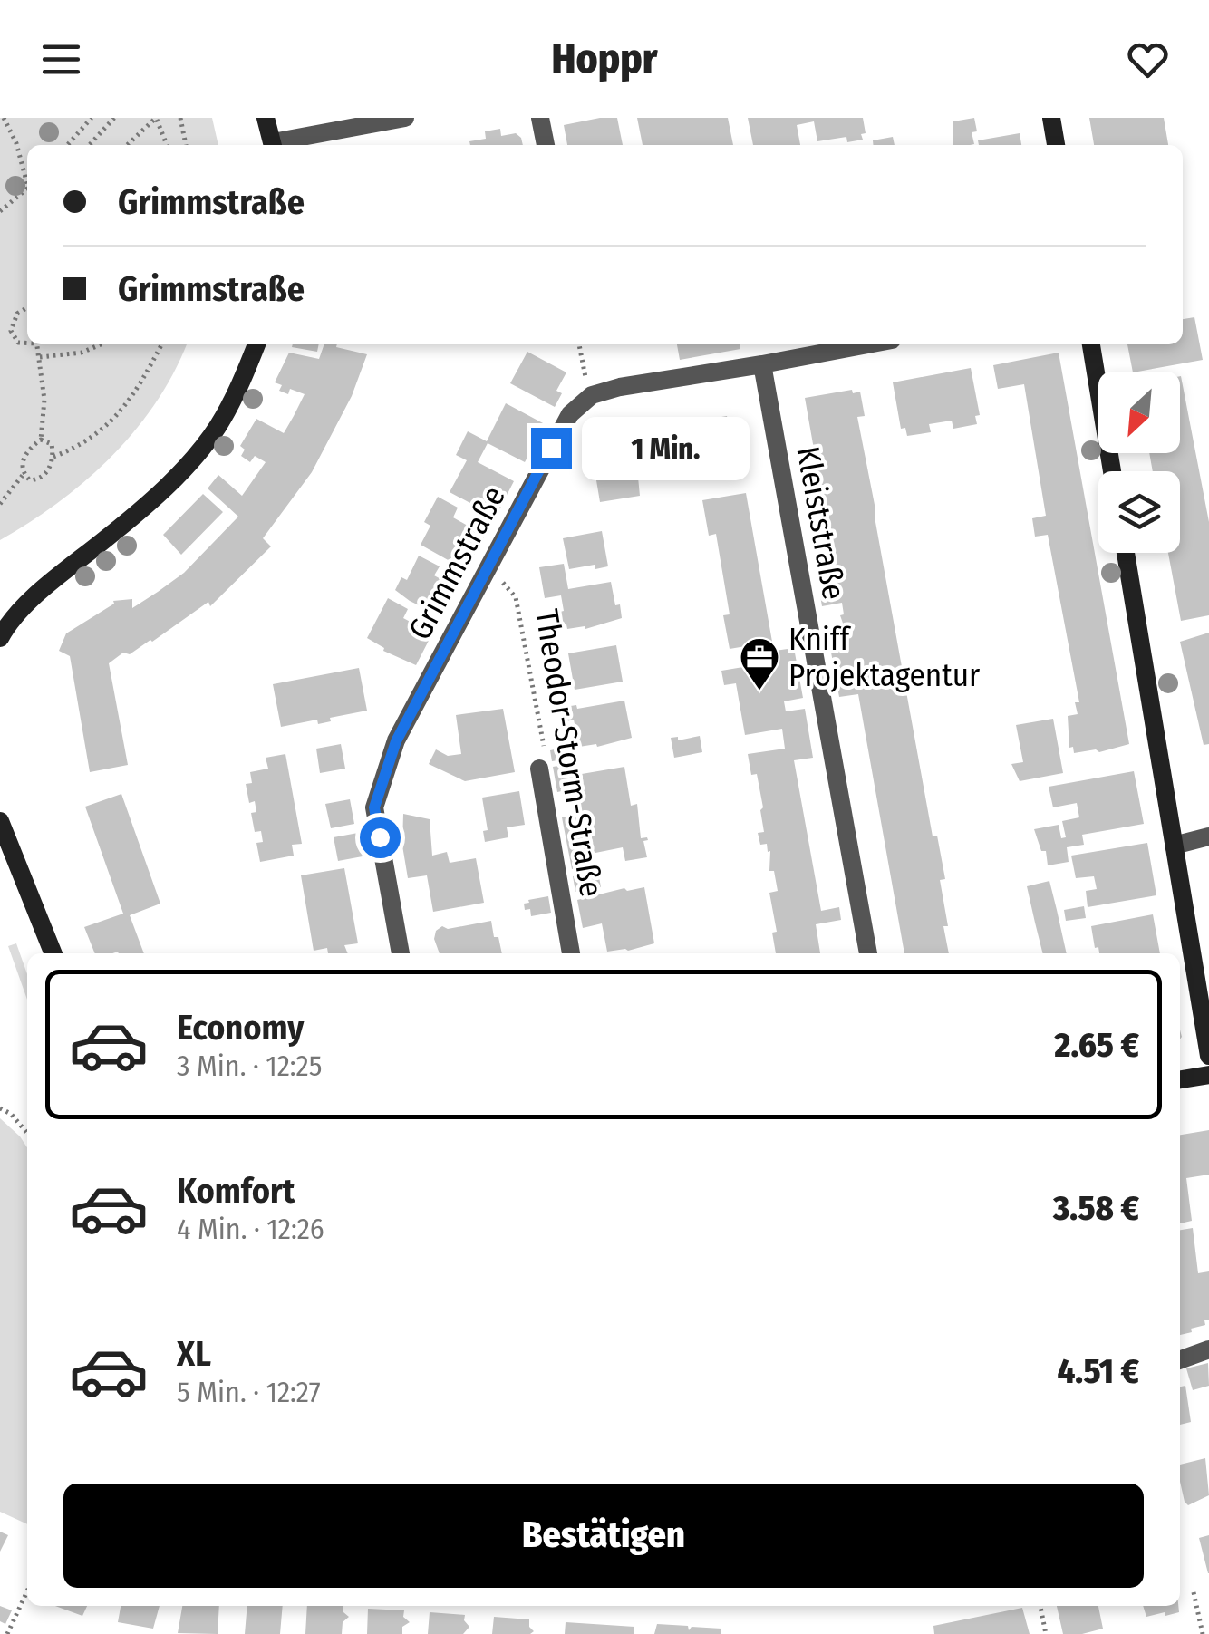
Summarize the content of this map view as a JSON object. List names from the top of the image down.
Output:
{
  "streets": {
    "street": ["Kleiststraße", "Grimmstraße", "Theodor-Storm-Straße"]
  },
  "crossings": [
    ["Kleiststraße", "Grimmstraße"],
    ["Grimmstraße", "Theodor-Storm-Straße"]
  ],
  "places": {
    "office": ["Kniff Projektagentur"]
  },
  "north": "bottom left",
  "page": {
    "header": "Hoppr",
    "banner": ["Grimmstraße", "Grimmstraße"],
    "bubble": "1 Min.",
    "list": [
      {
        "name": "Economy",
        "note": "3 Min. · 12:25",
        "value": "2.65 €"
      },
      {
        "name": "Komfort",
        "note": "4 Min. · 12:26",
        "value": "3.58 €"
      },
      {
        "name": "XL",
        "note": "5 Min. · 12:27",
        "value": "4.51 €"
      }
    ],
    "buttons": "Bestätigen"
  }
}
